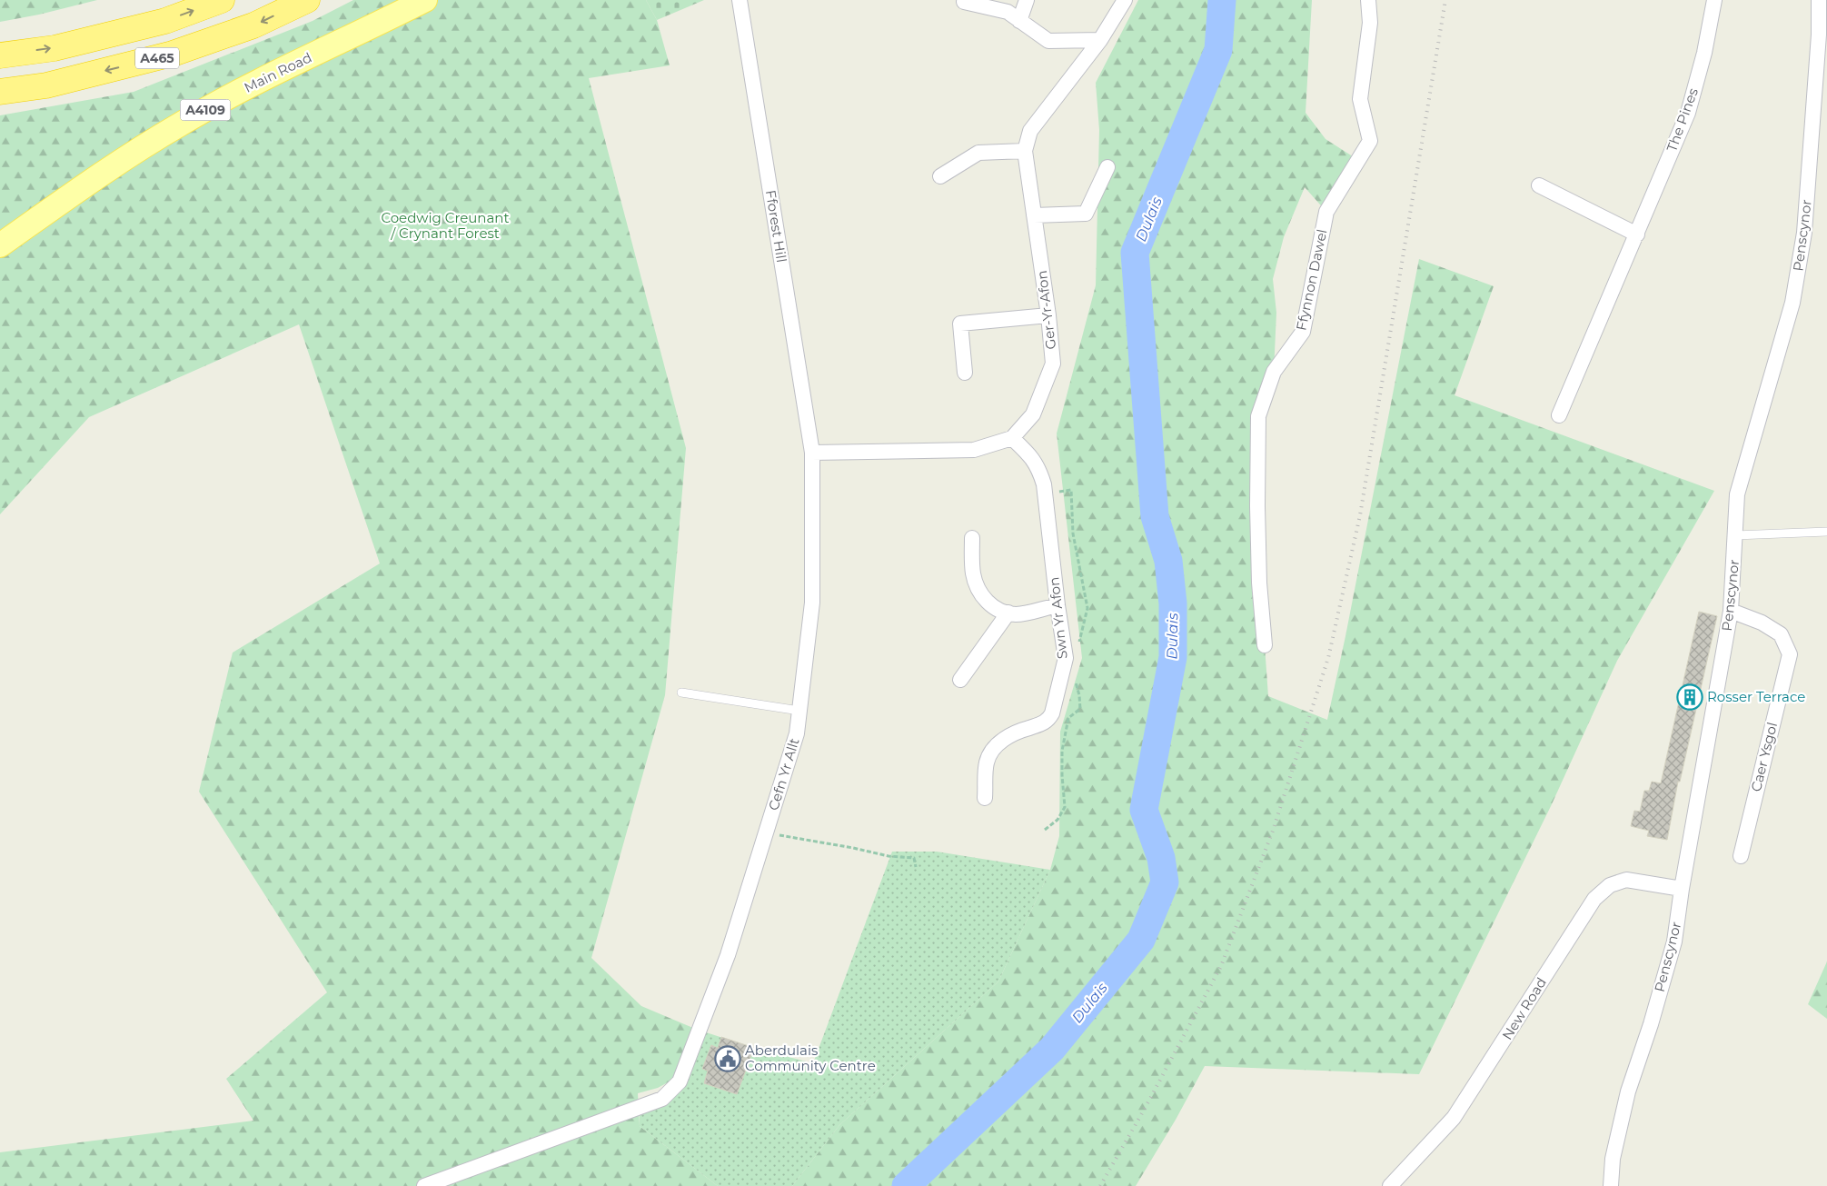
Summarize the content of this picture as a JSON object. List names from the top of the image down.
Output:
{
  "streets": {
    "highway": ["A465"],
    "main road": ["Main Road", "A4109"],
    "street": [
      "The Pines",
      "Fforest Hill",
      "Penscynor",
      "Ffynnon Dawel",
      "Ger-Yr-Afon",
      "Swn Yr Afon",
      "Caer Ysgol",
      "Cefn Yr Allt",
      "New Road"
    ]
  },
  "crossings": [
    ["Fforest Hill", "Cefn Yr Allt"],
    ["Penscynor", "Caer Ysgol"],
    ["Penscynor", "New Road"],
    ["Ger-Yr-Afon", "Swn Yr Afon"]
  ],
  "water": ["Dulais"],
  "parks": ["Coedwig Creunant / Crynant Forest"],
  "places": {
    "building": ["Rosser Terrace"],
    "public building": ["Aberdulais Community Centre"]
  }
}
